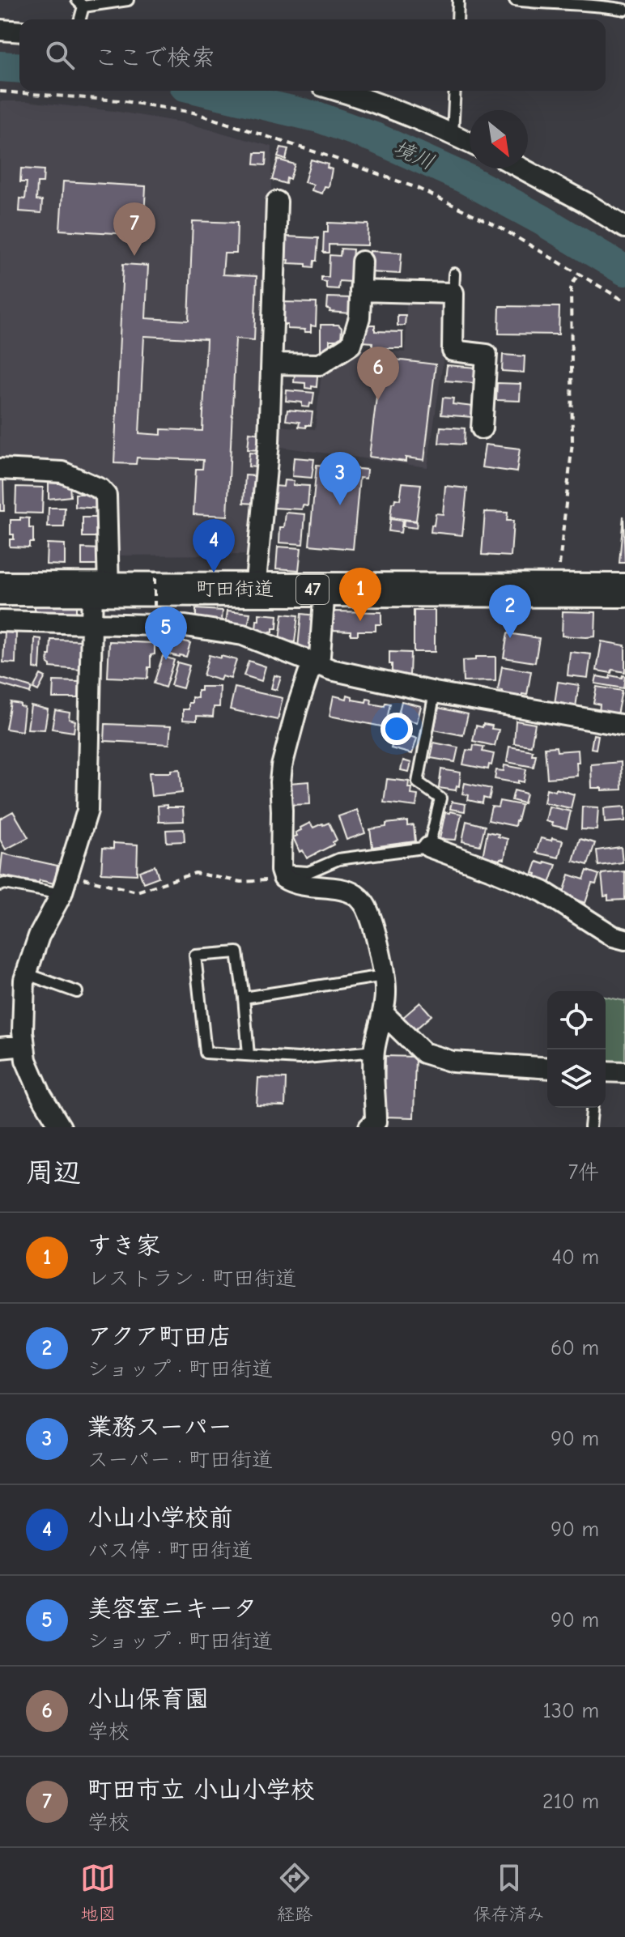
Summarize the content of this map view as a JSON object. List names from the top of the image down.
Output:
{
  "streets": {
    "main road": ["町田街道", "47"]
  },
  "water": ["境川"],
  "north": "bottom right",
  "page": {
    "search": "ここで検索",
    "pins": [
      "7",
      "6",
      "3",
      "4",
      "1",
      "2",
      "5"
    ],
    "heading": ["周辺", "7件"],
    "list": [
      {
        "mark": "1",
        "name": "すき家",
        "note": "レストラン · 町田街道",
        "value": "40 m"
      },
      {
        "mark": "2",
        "name": "アクア町田店",
        "note": "ショップ · 町田街道",
        "value": "60 m"
      },
      {
        "mark": "3",
        "name": "業務スーパー",
        "note": "スーパー · 町田街道",
        "value": "90 m"
      },
      {
        "mark": "4",
        "name": "小山小学校前",
        "note": "バス停 · 町田街道",
        "value": "90 m"
      },
      {
        "mark": "5",
        "name": "美容室ニキータ",
        "note": "ショップ · 町田街道",
        "value": "90 m"
      },
      {
        "mark": "6",
        "name": "小山保育園",
        "note": "学校",
        "value": "130 m"
      },
      {
        "mark": "7",
        "name": "町田市立 小山小学校",
        "note": "学校",
        "value": "210 m"
      }
    ],
    "nav": ["地図", "経路", "保存済み"]
  }
}
